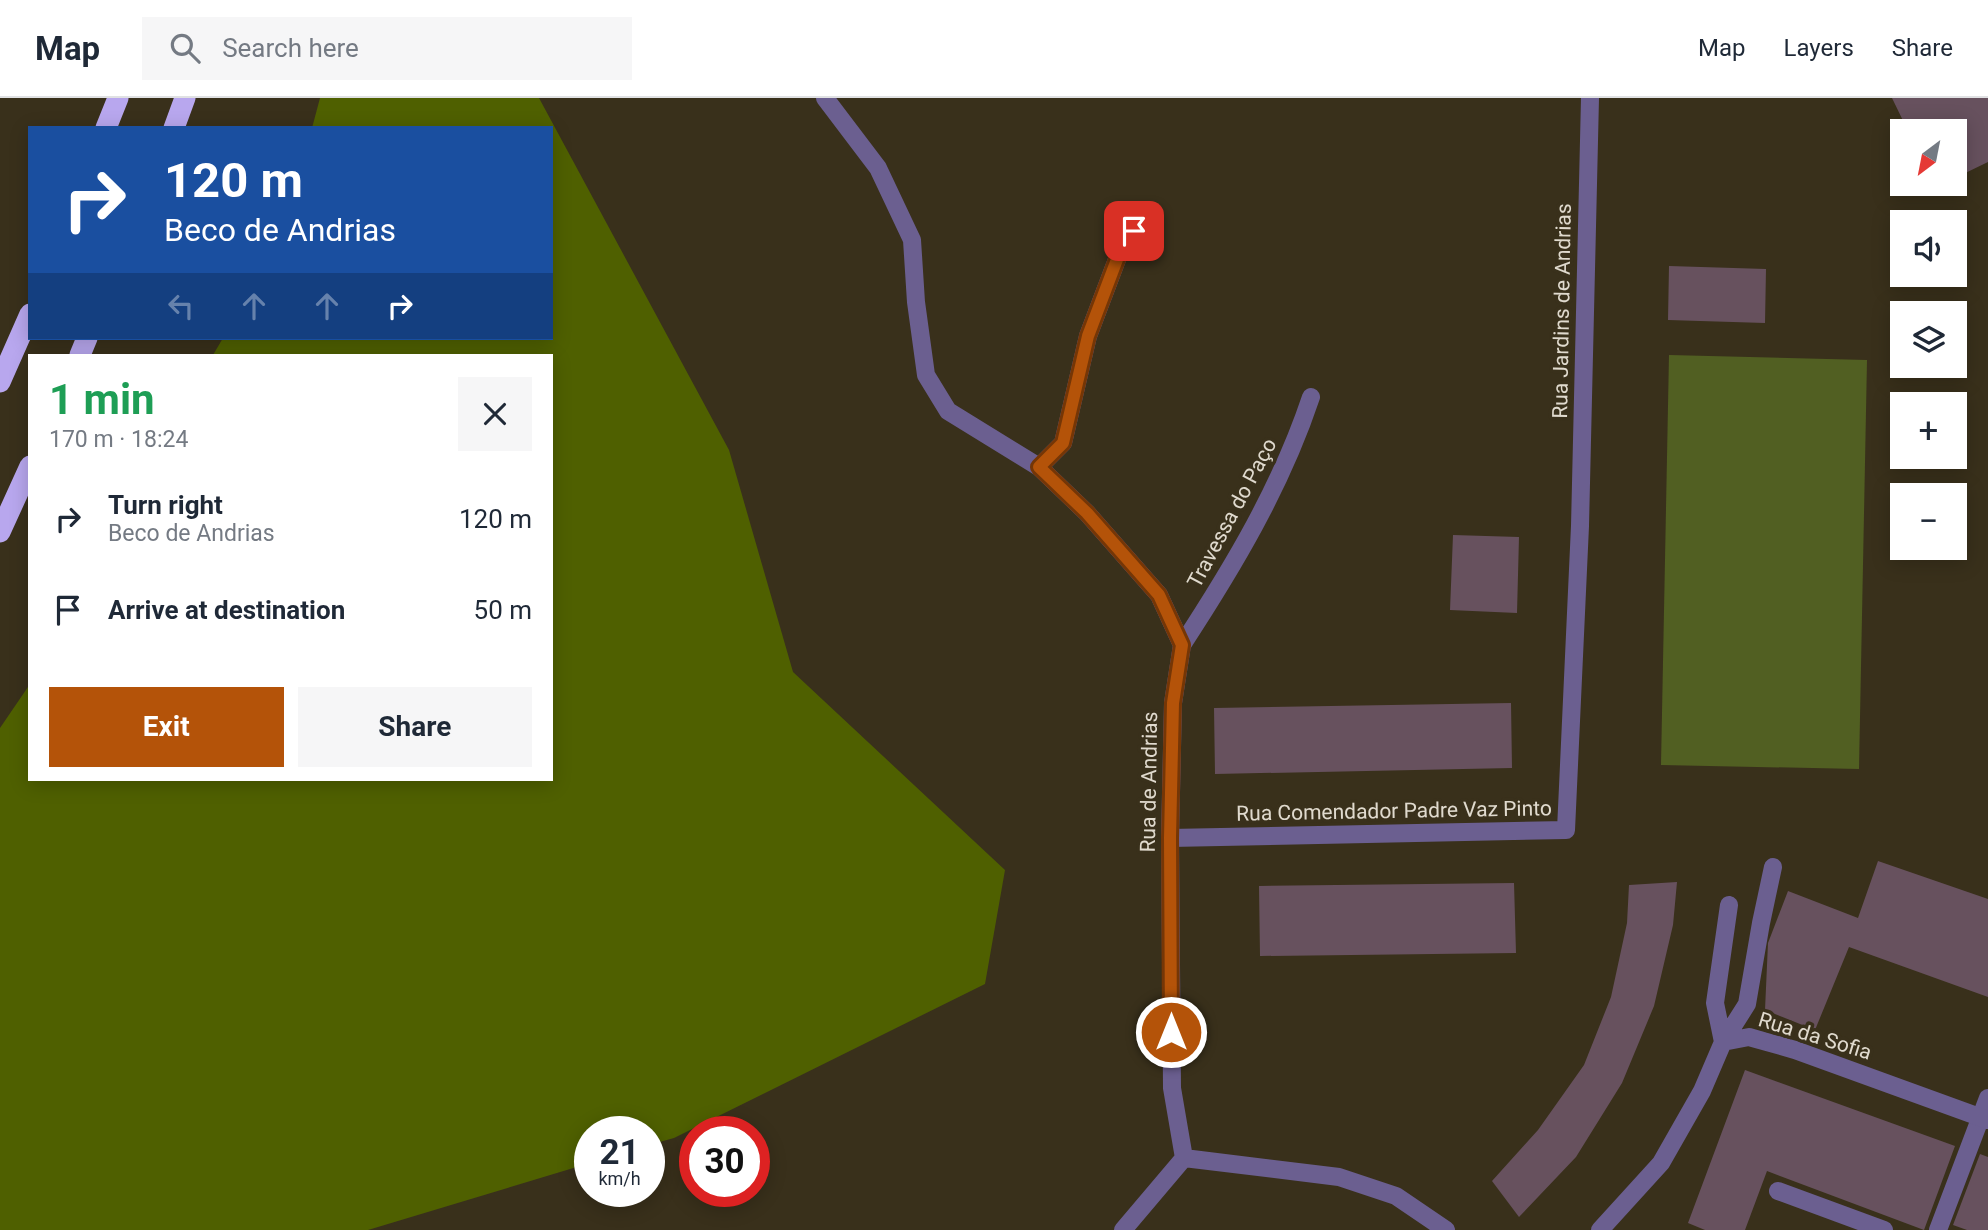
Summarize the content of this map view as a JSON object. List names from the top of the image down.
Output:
{
  "streets": {
    "street": [
      "Rua Jardins de Andrias",
      "Travessa do Paço",
      "Rua de Andrias",
      "Rua Comendador Padre Vaz Pinto",
      "Rua da Sofia"
    ]
  },
  "crossings": [
    ["Rua Jardins de Andrias", "Rua Comendador Padre Vaz Pinto"],
    ["Travessa do Paço", "Rua de Andrias"],
    ["Rua de Andrias", "Rua Comendador Padre Vaz Pinto"]
  ],
  "north": "bottom left",
  "page": {
    "header": "Map",
    "search": "Search here",
    "nav": ["Map", "Layers", "Share"],
    "map_buttons": ["+", "−"],
    "turn": ["120 m", "Beco de Andrias"],
    "heading": ["1 min", "170 m · 18:24"],
    "list": [
      {
        "name": "Turn right",
        "note": "Beco de Andrias",
        "value": "120 m"
      },
      {
        "name": "Arrive at destination",
        "value": "50 m"
      }
    ],
    "buttons": ["Exit", "Share"],
    "speed": "21 km/h",
    "limit": "30"
  }
}
